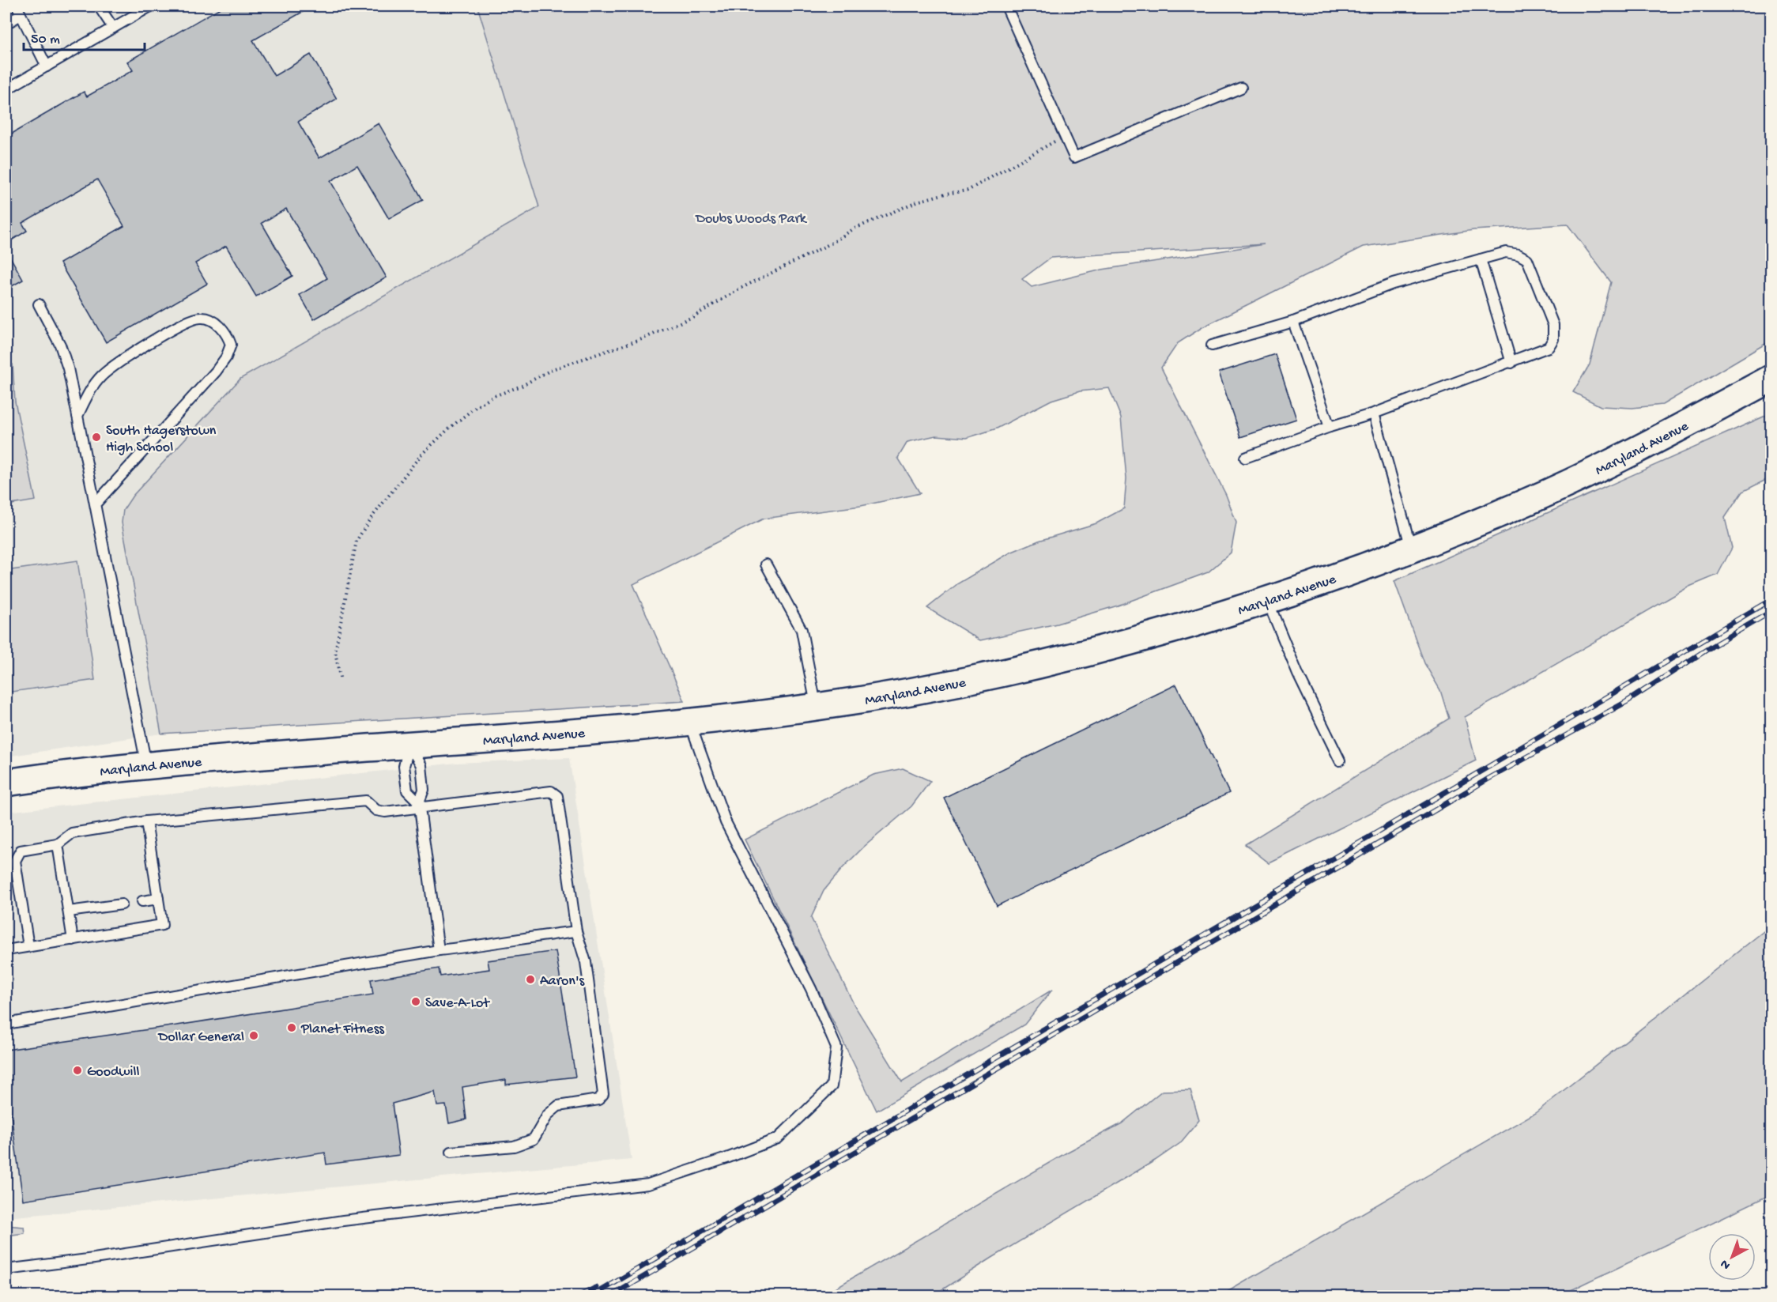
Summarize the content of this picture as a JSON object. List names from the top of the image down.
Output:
{
  "streets": {
    "main road": ["Maryland Avenue"]
  },
  "parks": ["Doubs Woods Park"],
  "places": [
    "South Hagerstown High School",
    "Aaron's",
    "Save-A-Lot",
    "Planet Fitness",
    "Dollar General",
    "Goodwill"
  ],
  "scale_bar": "50 m",
  "north": "bottom left"
}
